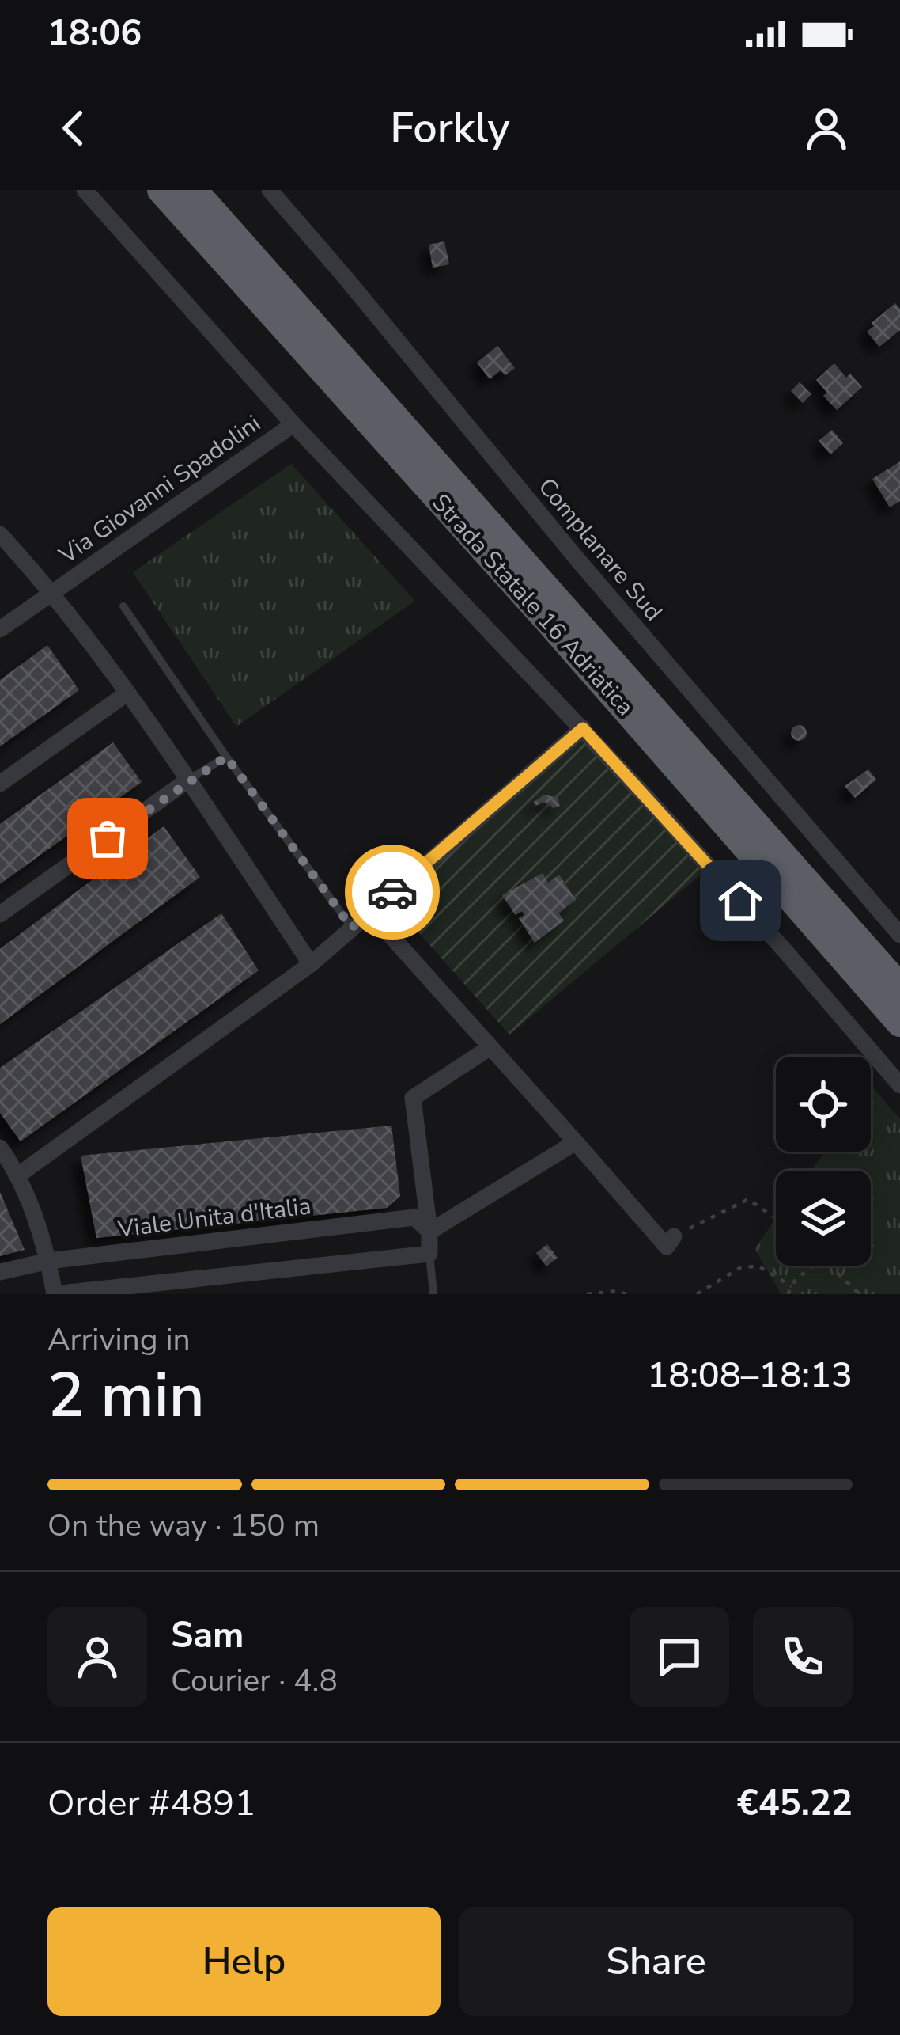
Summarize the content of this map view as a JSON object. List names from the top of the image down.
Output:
{
  "streets": {
    "highway": ["Strada Statale 16 Adriatica"],
    "street": ["Via Giovanni Spadolini", "Complanare Sud", "Viale Unita d'Italia"]
  },
  "page": {
    "status": "18:06",
    "header": "Forkly",
    "heading": ["2 min", "Arriving in", "18:08–18:13"],
    "panel": [
      "Sam",
      "Courier · 4.8",
      "Order #4891",
      "€45.22"
    ],
    "bar": "On the way · 150 m",
    "buttons": ["Help", "Share"]
  }
}
